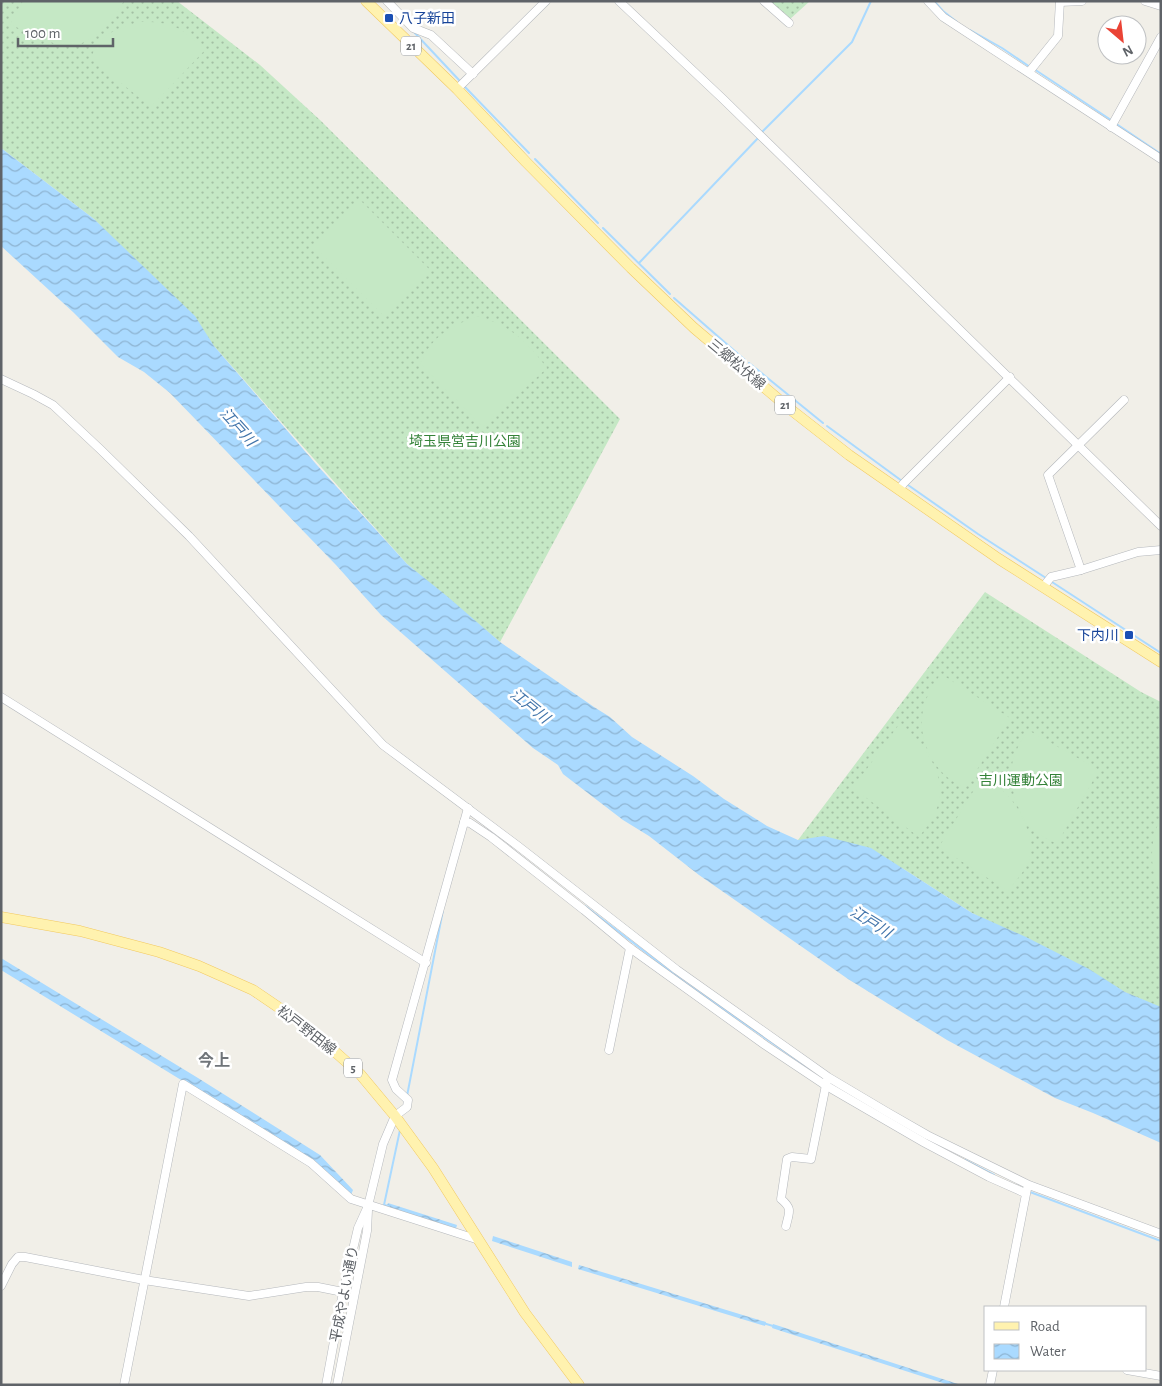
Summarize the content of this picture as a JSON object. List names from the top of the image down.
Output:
{
  "streets": {
    "main road": [
      "21",
      "三郷松伏線",
      "松戸野田線",
      "5"
    ],
    "street": ["平成やよい通り"]
  },
  "crossings": [
    ["松戸野田線", "平成やよい通り"]
  ],
  "districts": ["今上"],
  "water": ["江戸川"],
  "parks": ["埼玉県営吉川公園", "吉川運動公園"],
  "places": {
    "transit": ["八子新田", "下内川"]
  },
  "legend": ["Road", "Water"],
  "scale_bar": "100 m",
  "north": "bottom right"
}
